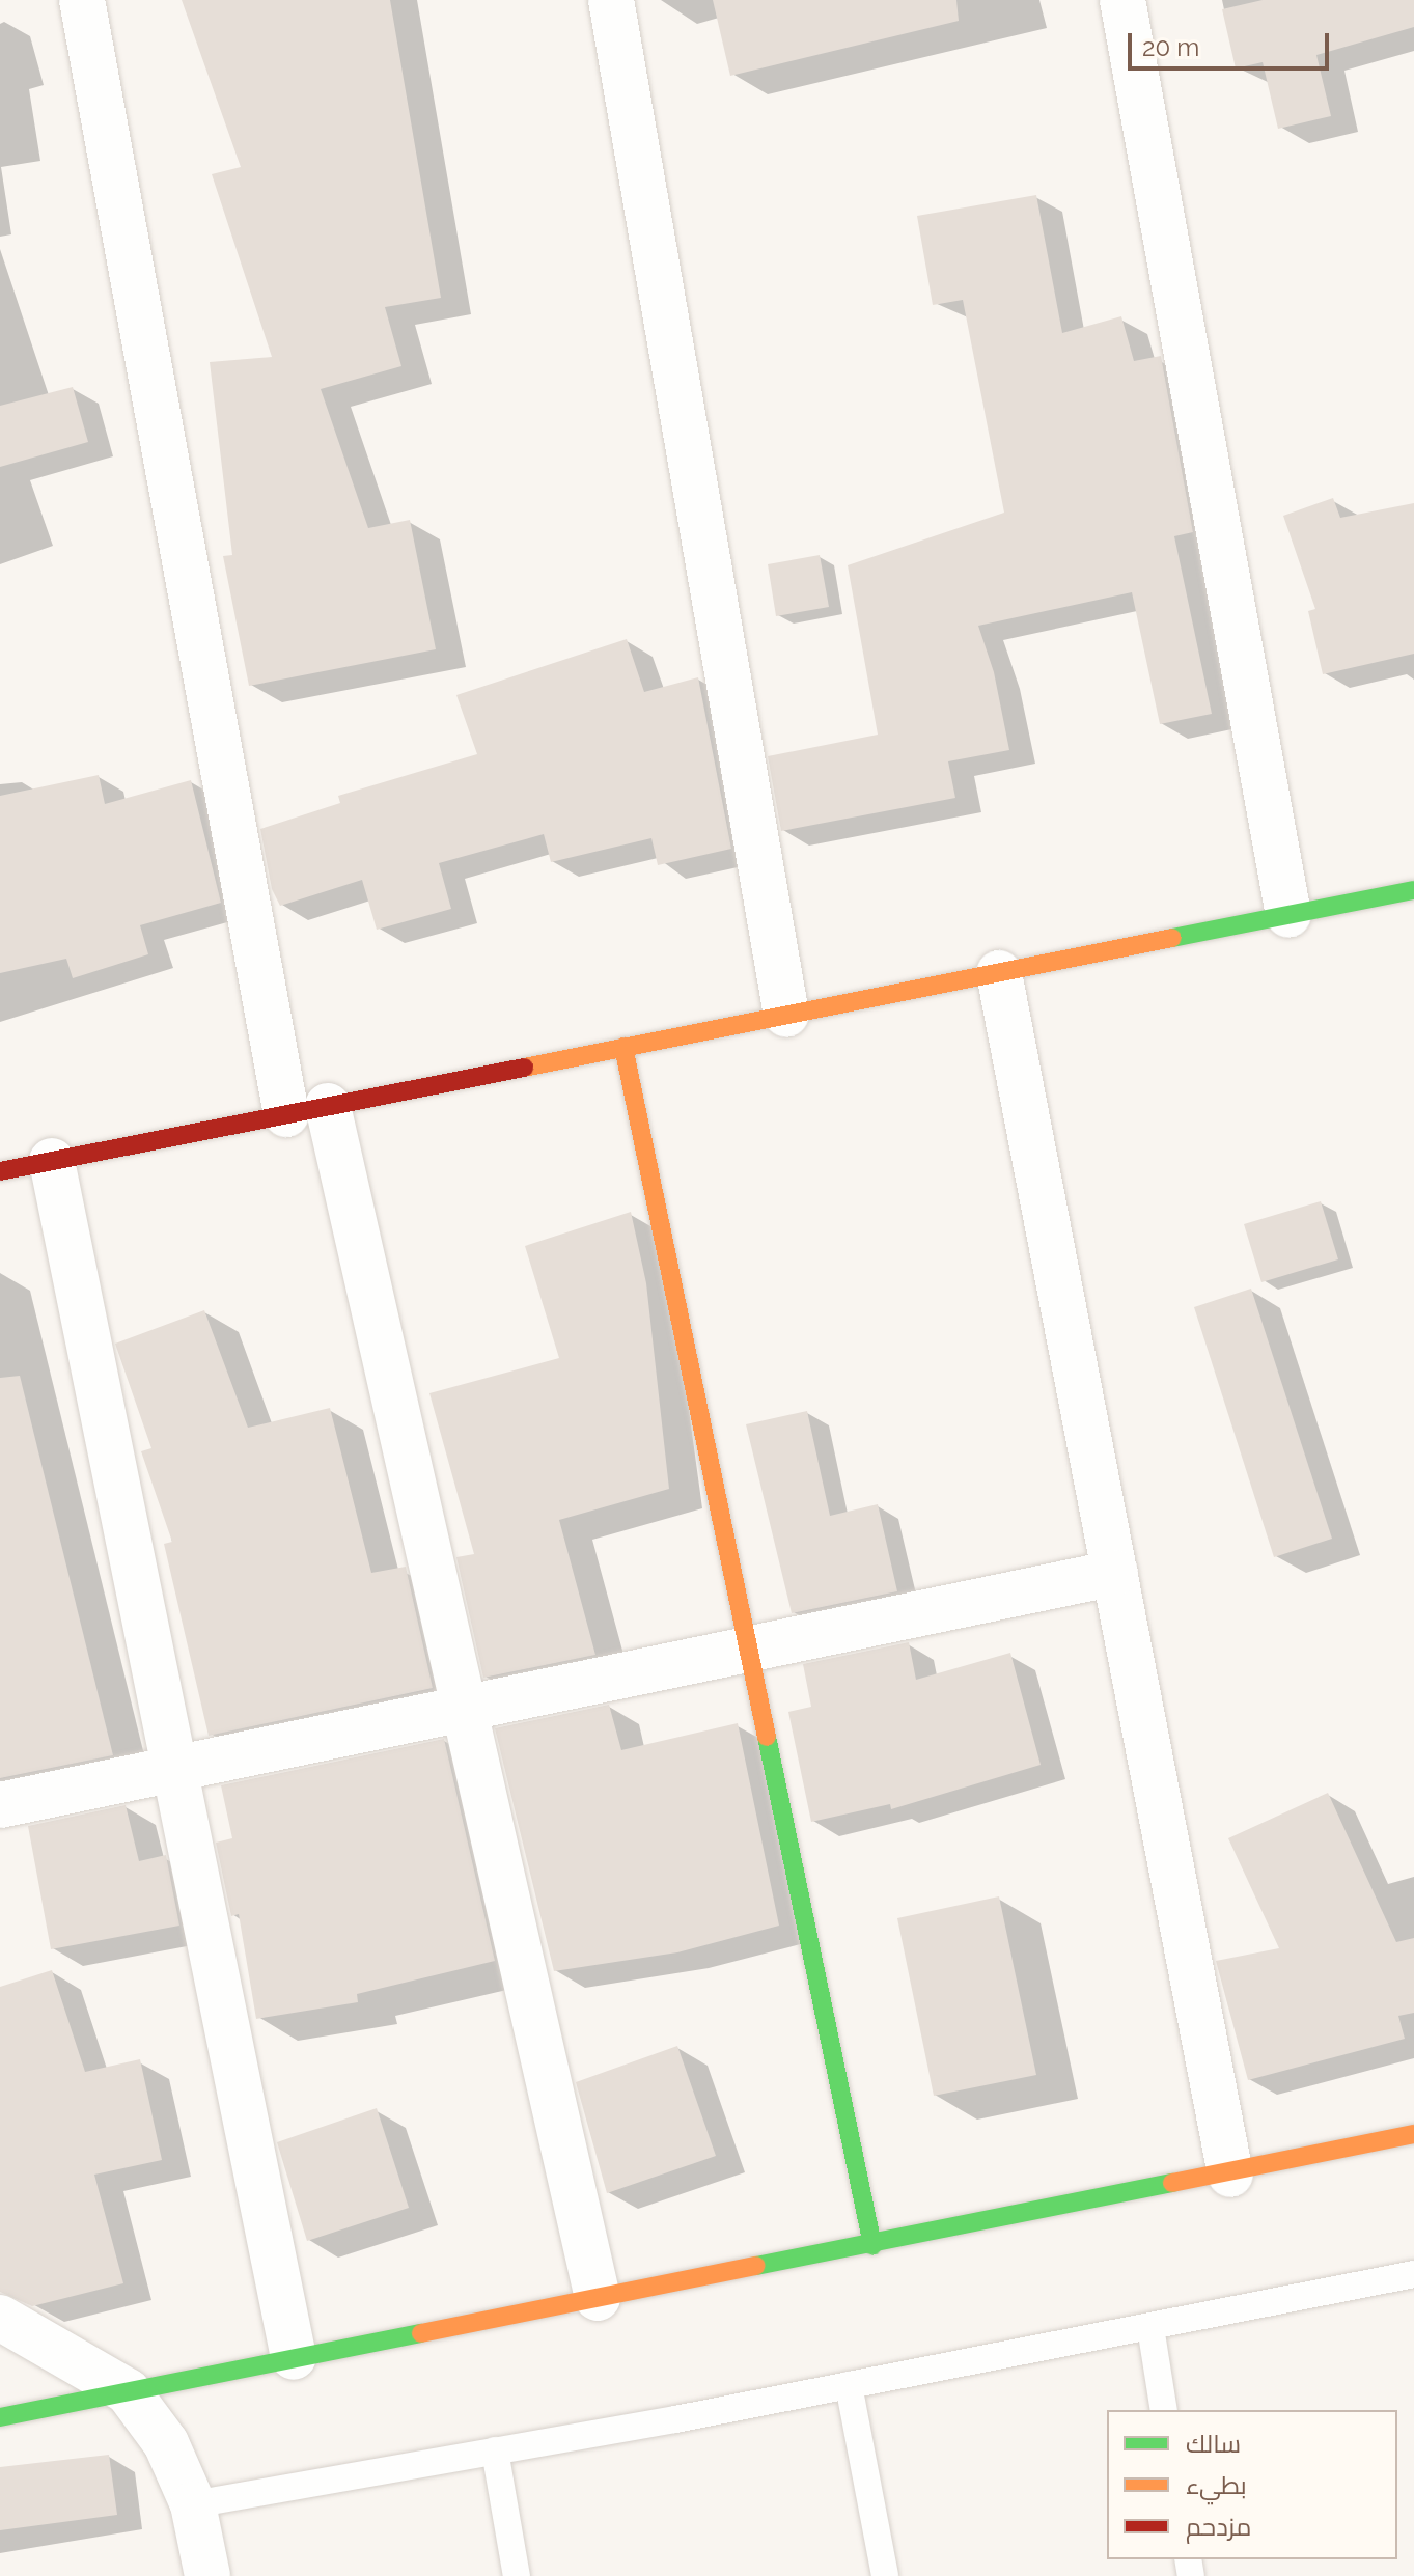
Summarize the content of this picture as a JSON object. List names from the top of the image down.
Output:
{
  "legend": ["سالك", "بطيء", "مزدحم"],
  "scale_bar": "20 m"
}
